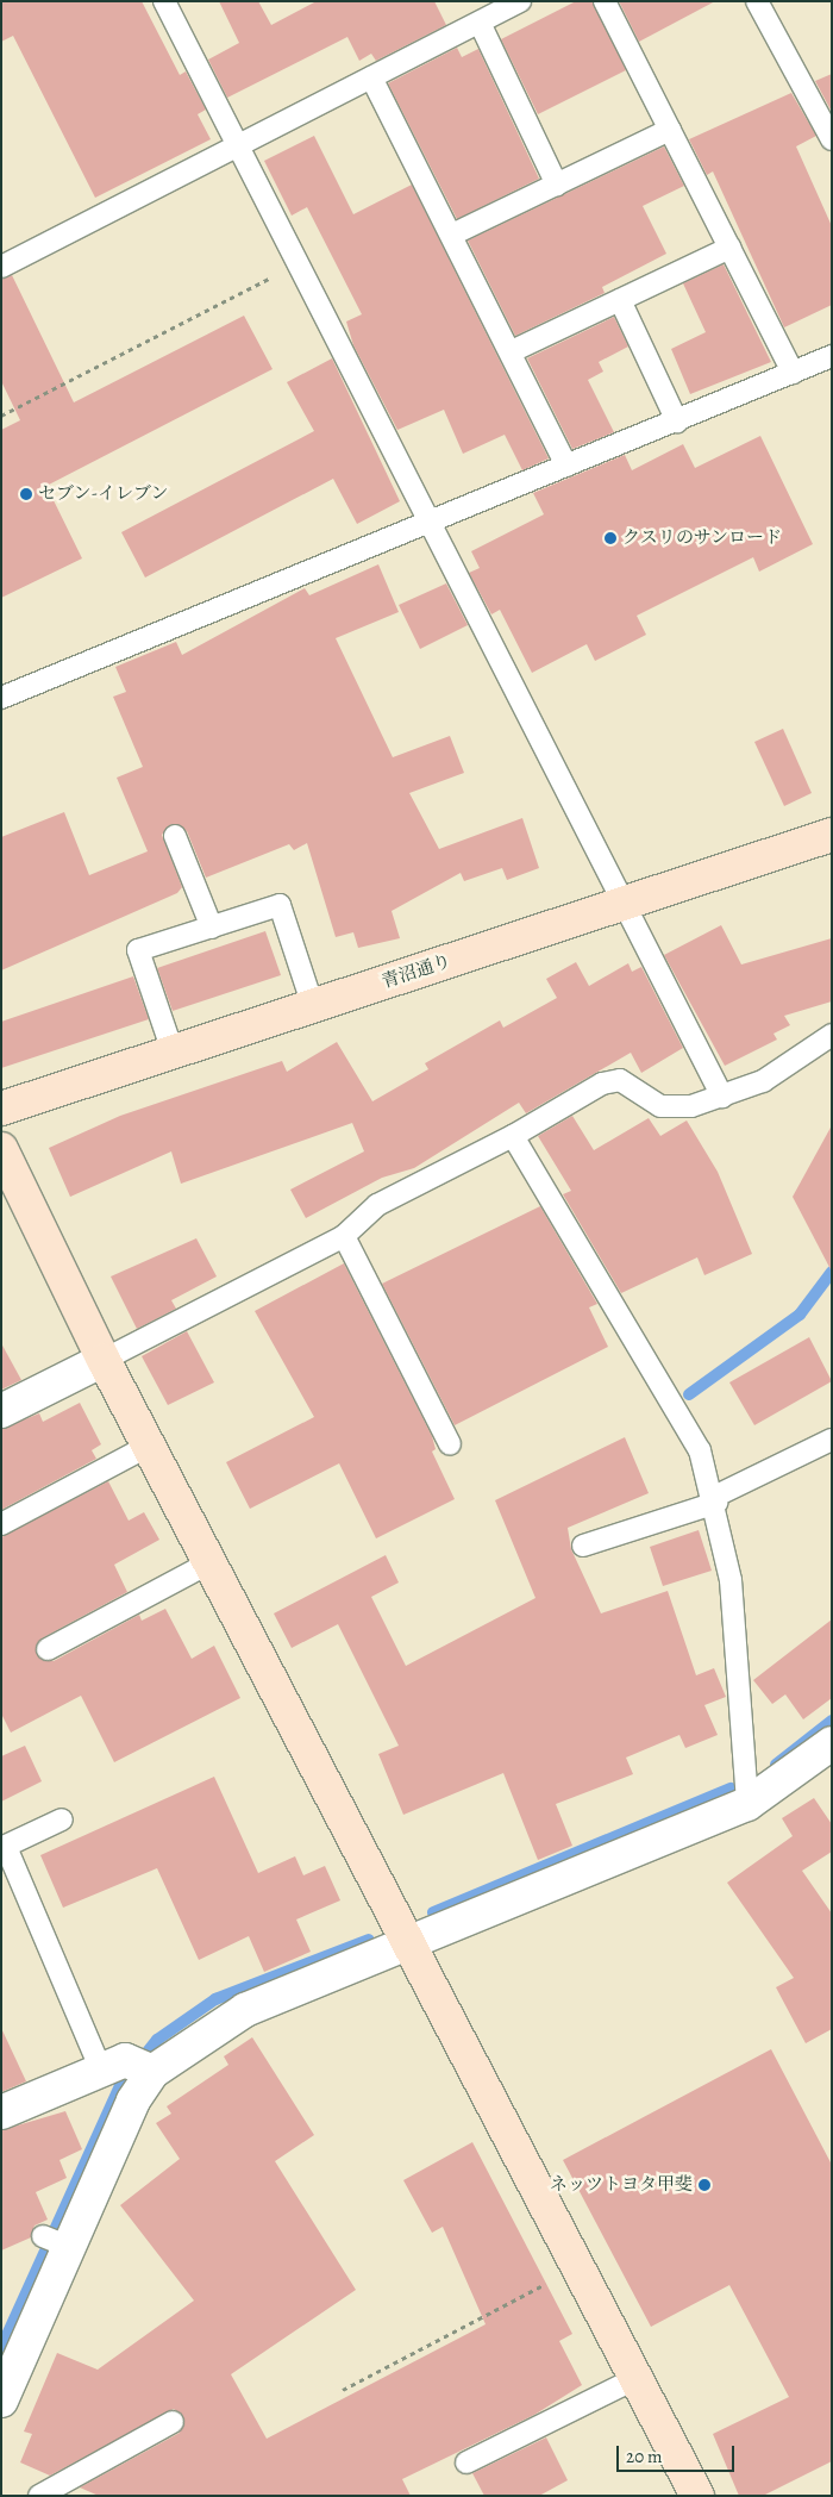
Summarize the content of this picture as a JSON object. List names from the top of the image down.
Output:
{
  "streets": {
    "street": ["青沼通り"]
  },
  "places": ["セブン-イレブン", "クスリのサンロード", "ネッツトヨタ甲斐"],
  "scale_bar": "20 m"
}
